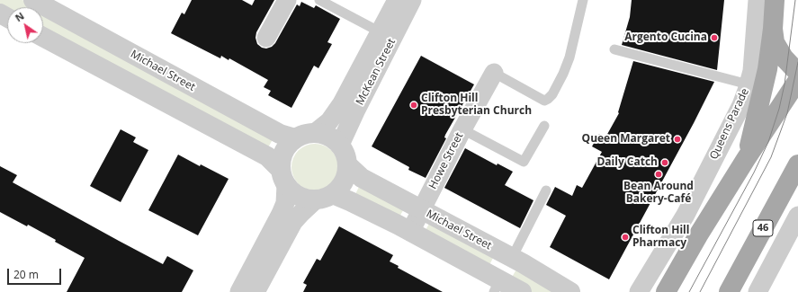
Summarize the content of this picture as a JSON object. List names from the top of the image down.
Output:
{
  "streets": {
    "main road": ["46"],
    "street": [
      "Michael Street",
      "McKean Street",
      "Queens Parade",
      "Howe Street"
    ]
  },
  "crossings": [
    ["Michael Street", "McKean Street"],
    ["Michael Street", "Howe Street"]
  ],
  "places": [
    "Argento Cucina",
    "Clifton Hill Presbyterian Church",
    "Queen Margaret",
    "Daily Catch",
    "Bean Around Bakery-Café",
    "Clifton Hill Pharmacy"
  ],
  "scale_bar": "20 m",
  "north": "top left"
}
